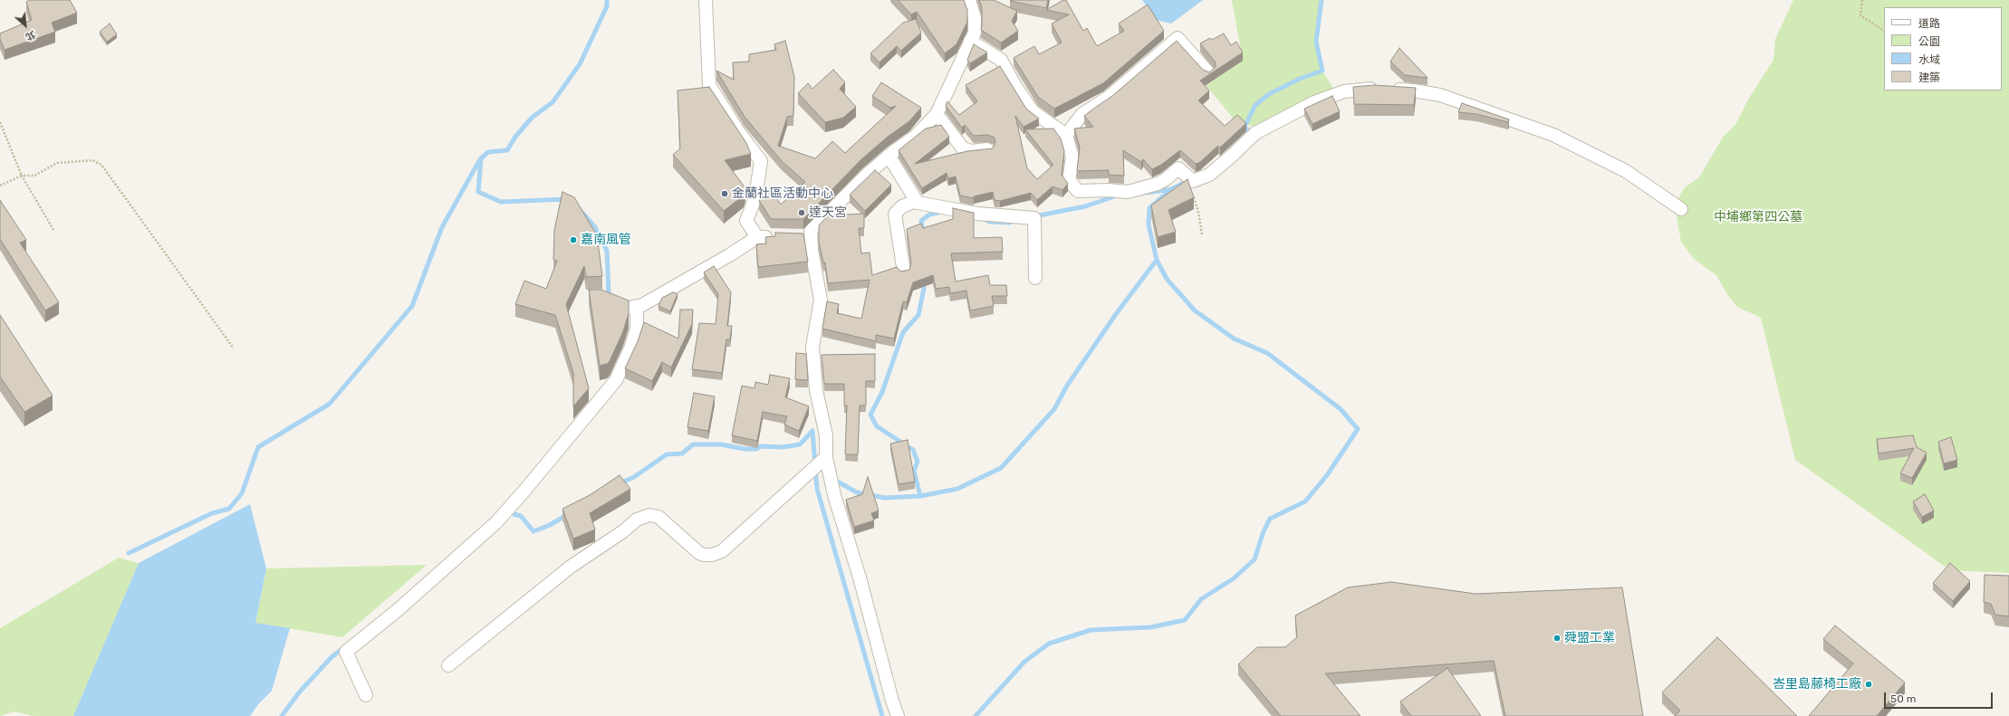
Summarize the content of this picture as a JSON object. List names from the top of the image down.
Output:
{
  "parks": ["中埔鄉第四公墓"],
  "places": [
    "金蘭社區活動中心",
    "達天宮",
    "嘉南風管",
    "舜盟工業",
    "峇里島藤椅工廠"
  ],
  "legend": [
    "道路",
    "公園",
    "水域",
    "建築"
  ],
  "scale_bar": "50 m",
  "north": "bottom right"
}
